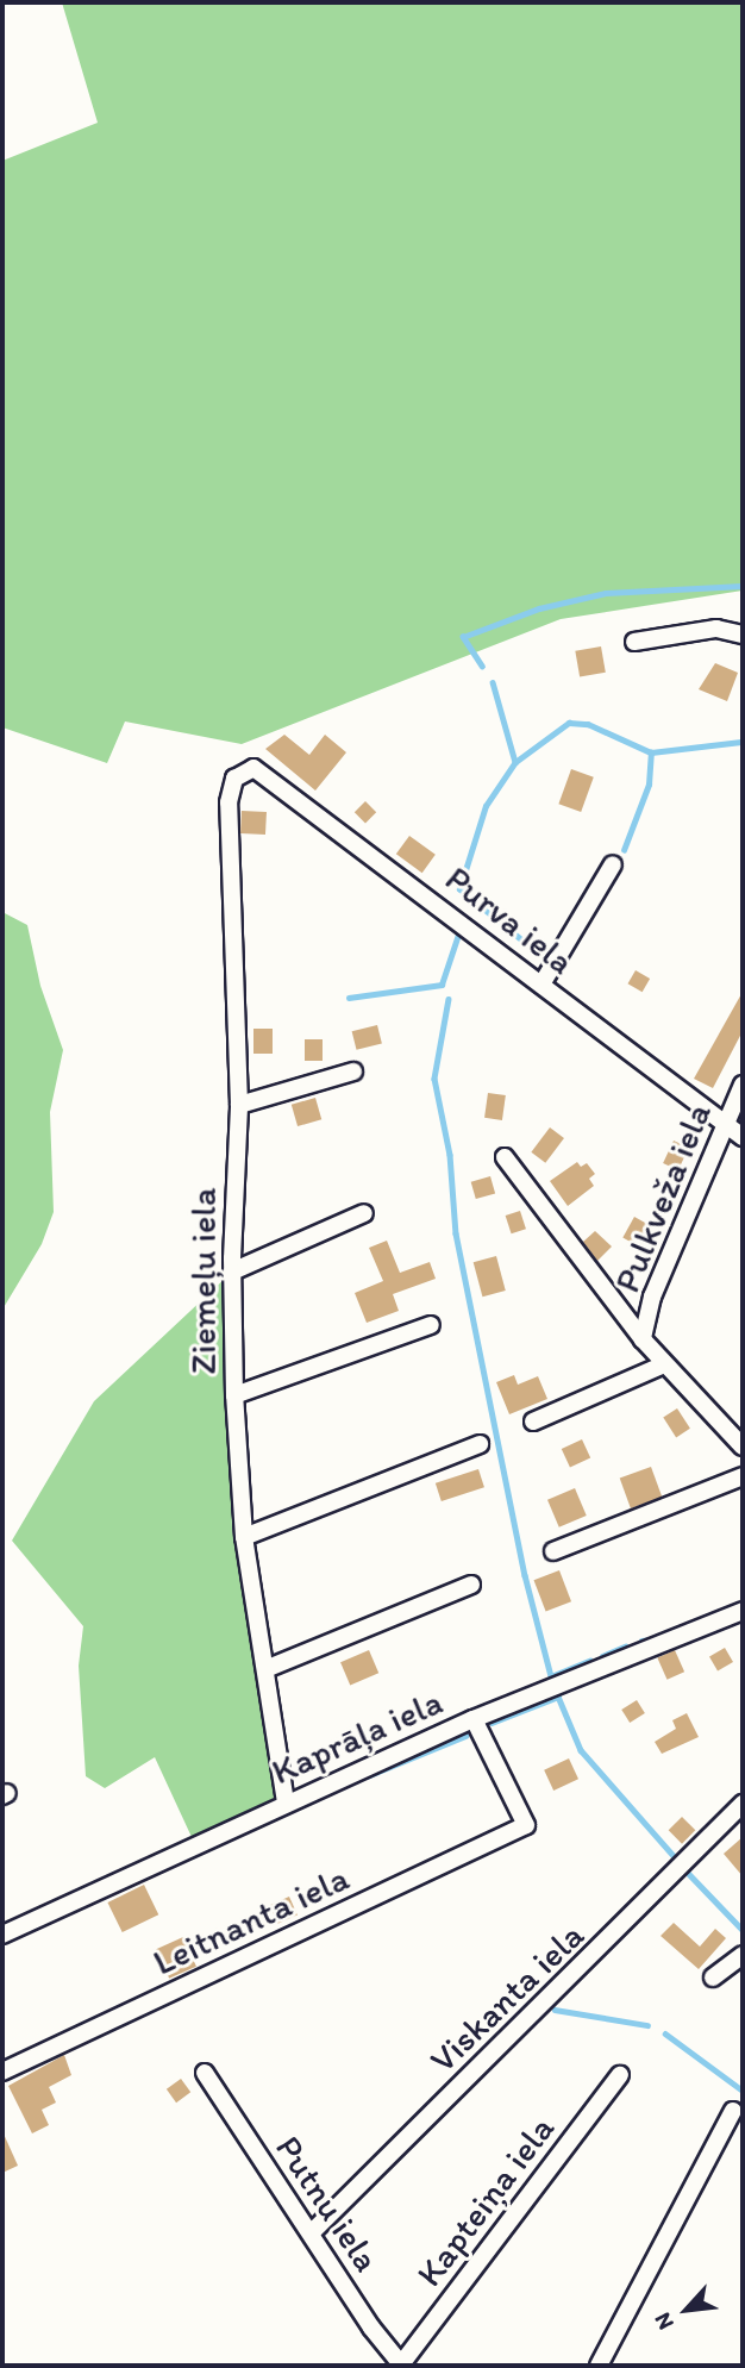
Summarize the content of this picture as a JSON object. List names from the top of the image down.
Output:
{
  "streets": {
    "street": [
      "Purva iela",
      "Pulkveža iela",
      "Ziemeļu iela",
      "Kaprāļa iela",
      "Leitnanta iela",
      "Viskanta iela",
      "Kapteiņa iela",
      "Putnu iela"
    ]
  },
  "crossings": [
    ["Purva iela", "Pulkveža iela"],
    ["Purva iela", "Ziemeļu iela"],
    ["Ziemeļu iela", "Kaprāļa iela"],
    ["Kaprāļa iela", "Leitnanta iela"],
    ["Viskanta iela", "Putnu iela"],
    ["Kapteiņa iela", "Putnu iela"]
  ],
  "north": "bottom left"
}
